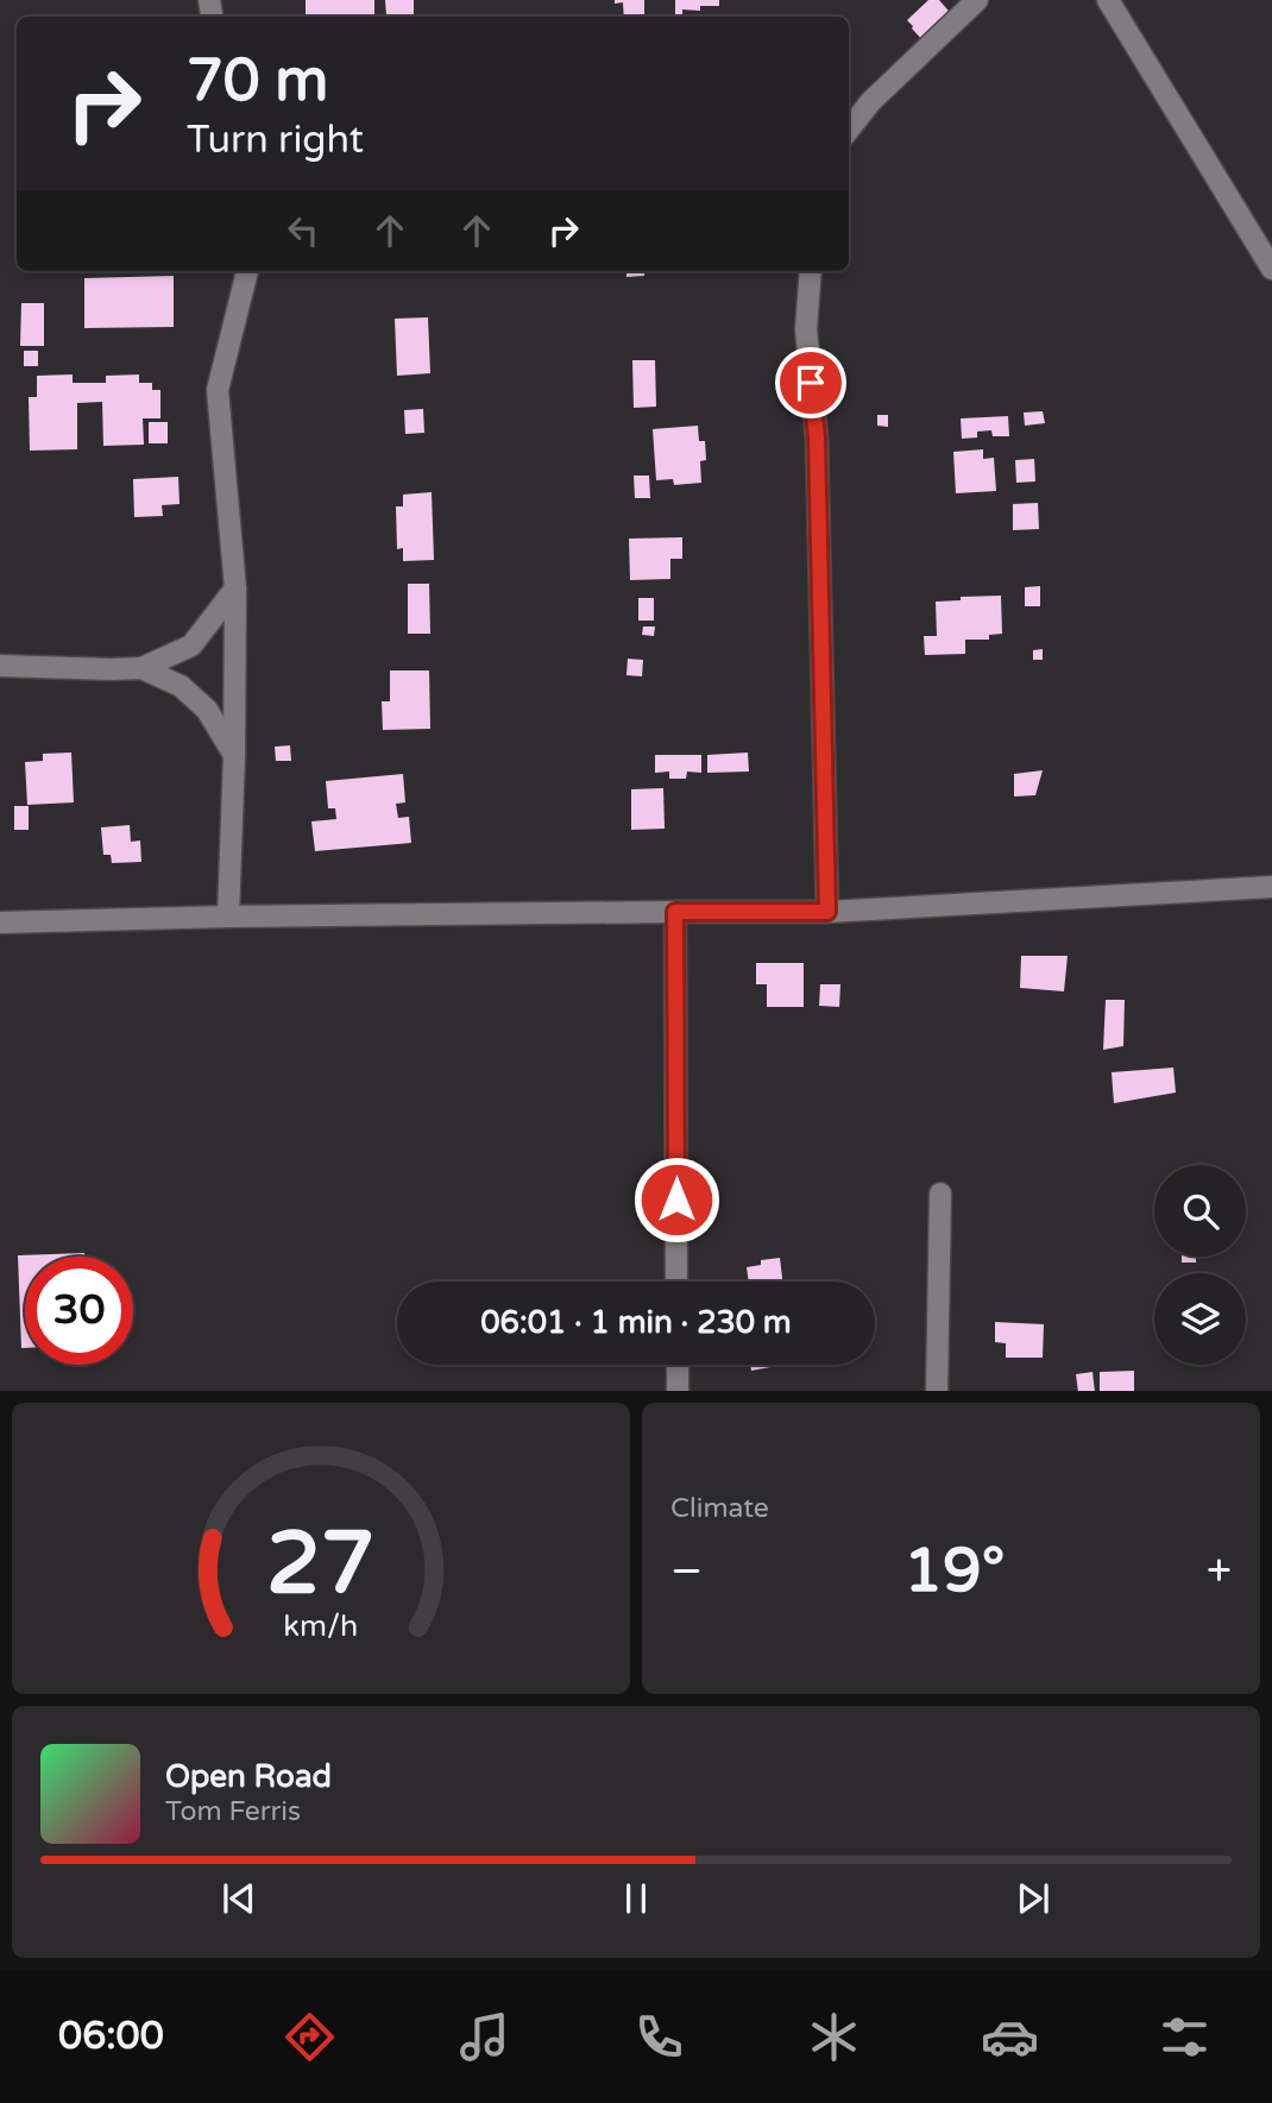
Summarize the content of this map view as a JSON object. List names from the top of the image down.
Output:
{
  "page": {
    "turn": ["70 m", "Turn right"],
    "limit": "30",
    "trip": "06:01 · 1 min · 230 m",
    "tile": "Climate",
    "heat": ["−", "19°", "+"],
    "song": ["Open Road", "Tom Ferris"],
    "tabs": "06:00",
    "gauge": ["27", "km/h"]
  }
}
